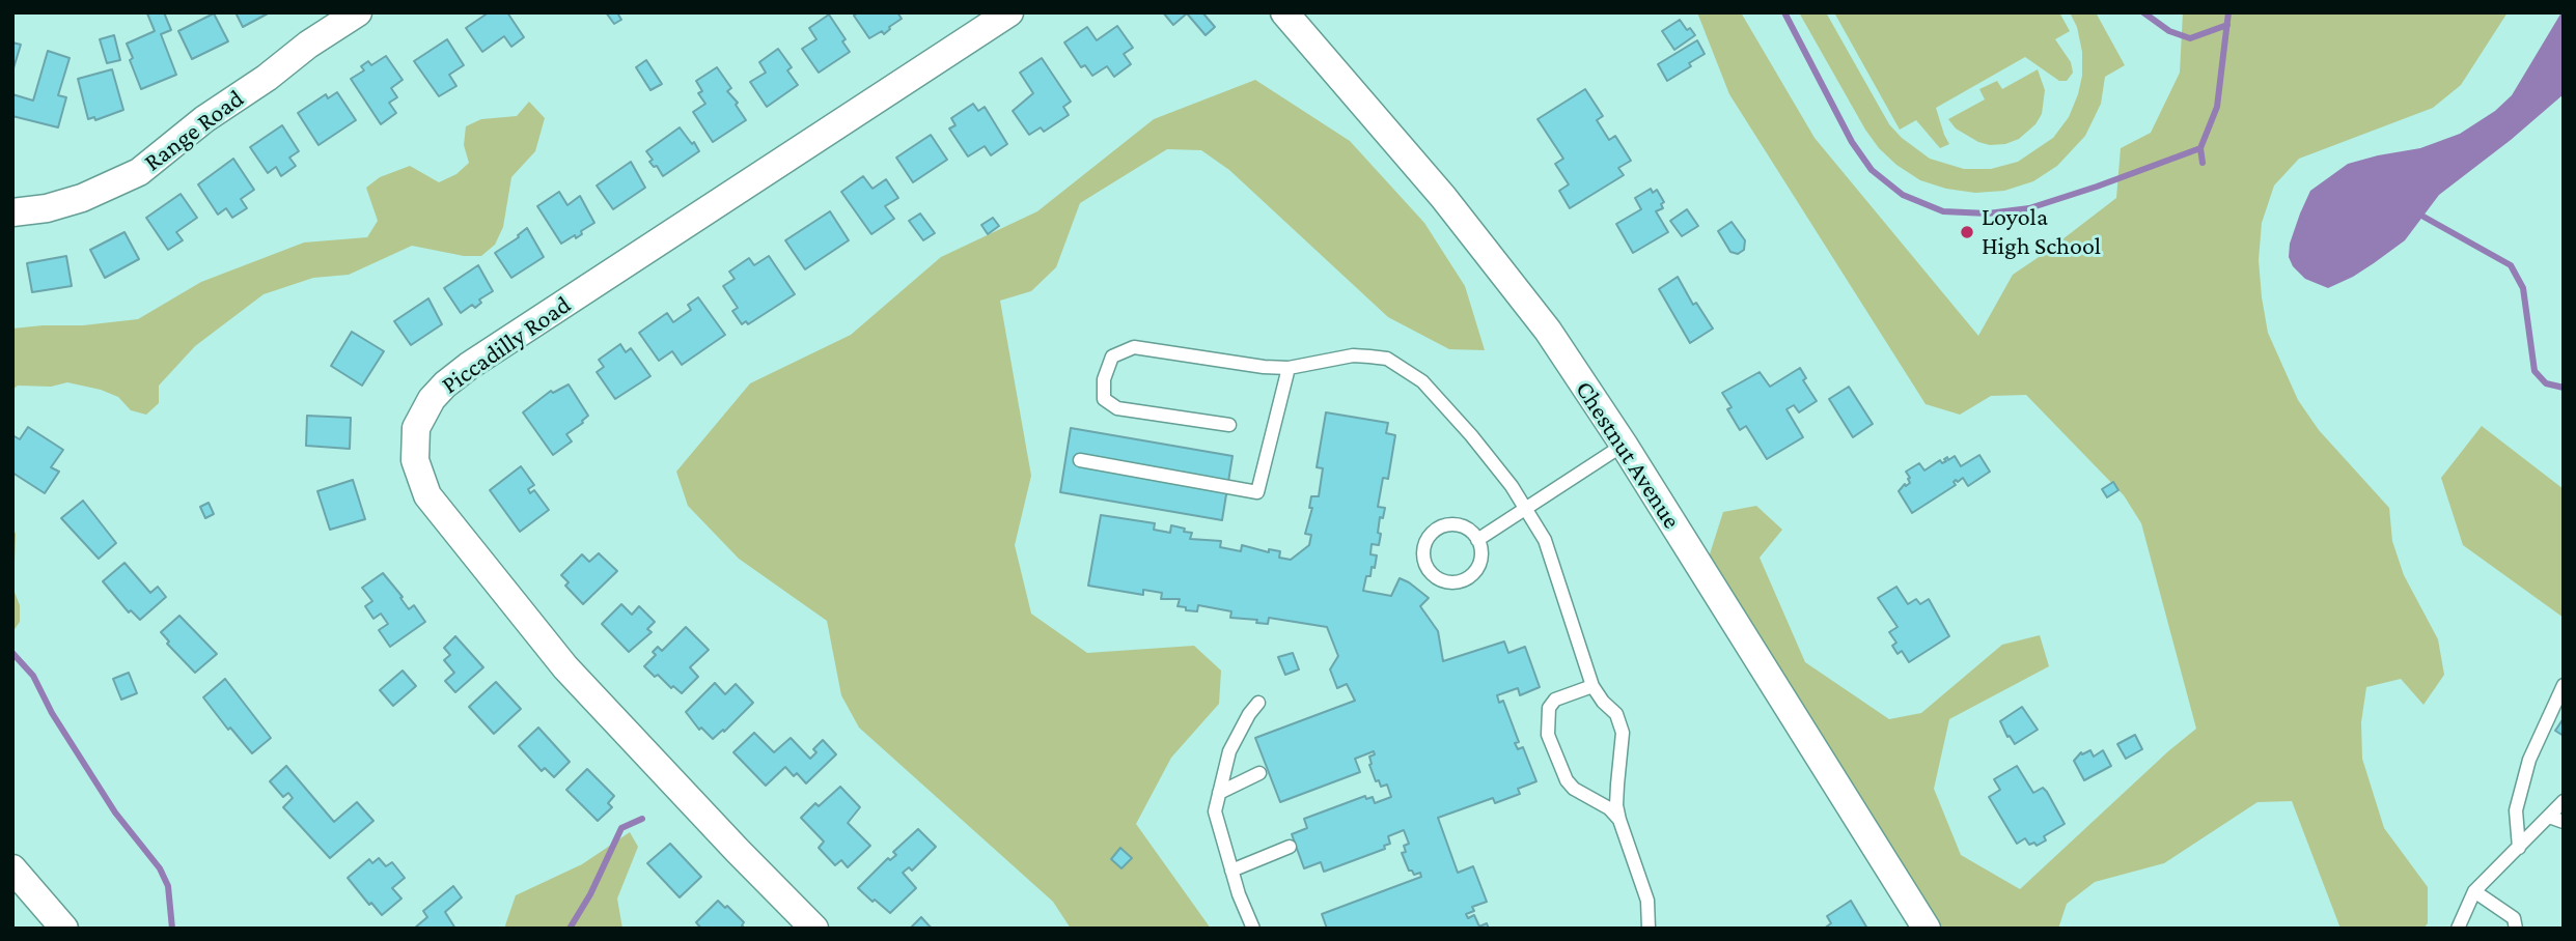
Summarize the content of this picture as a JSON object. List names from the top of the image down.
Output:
{
  "streets": {
    "street": ["Range Road", "Piccadilly Road", "Chestnut Avenue"]
  },
  "places": ["Loyola High School"]
}
